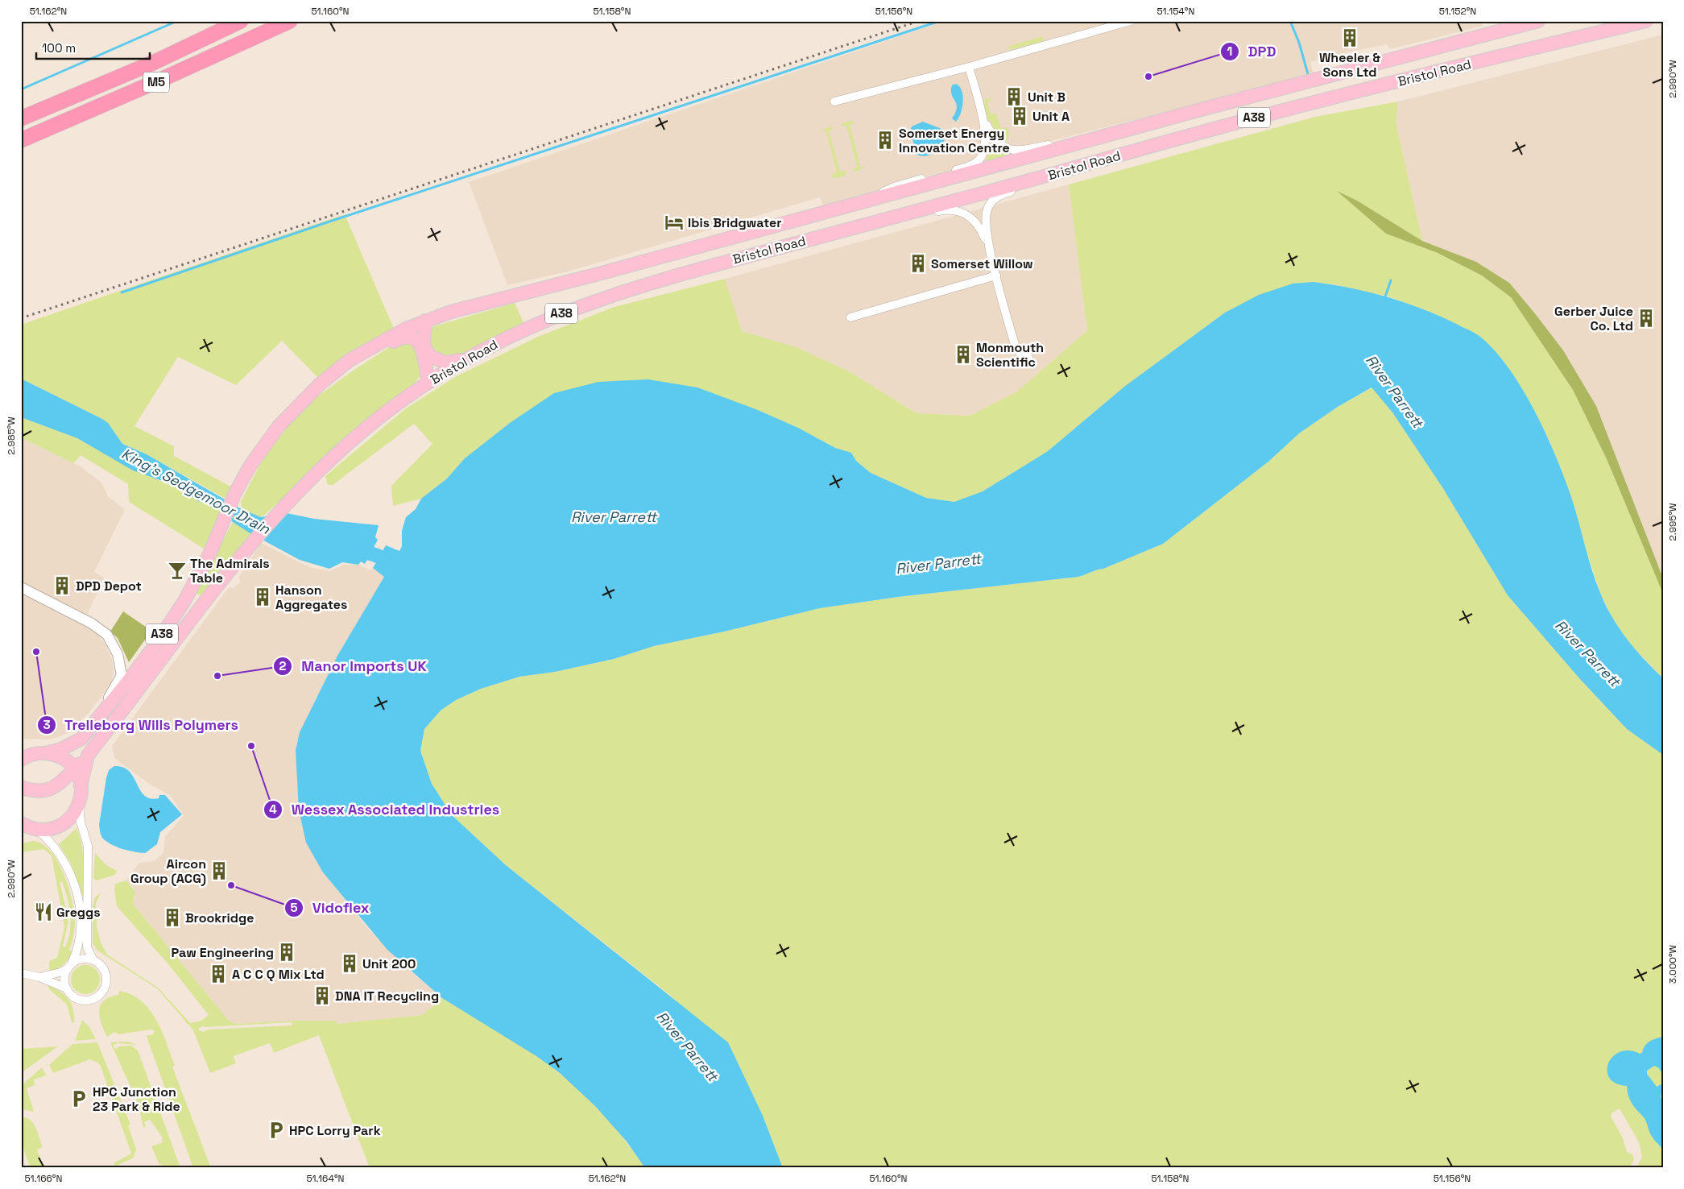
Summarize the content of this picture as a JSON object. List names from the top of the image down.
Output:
{
  "streets": {
    "highway": ["M5"],
    "main road": ["Bristol Road", "A38"]
  },
  "crossings": [
    ["Bristol Road", "A38"]
  ],
  "water": ["River Parrett", "King's Sedgemoor Drain"],
  "places": {
    "building": [
      "Wheeler & Sons Ltd",
      "Unit B",
      "Unit A",
      "Somerset Energy Innovation Centre",
      "Somerset Willow",
      "Gerber Juice Co. Ltd",
      "Monmouth Scientific",
      "DPD Depot",
      "Hanson Aggregates",
      "Aircon Group (ACG)",
      "Brookridge",
      "Paw Engineering",
      "Unit 200",
      "A C C Q Mix Ltd",
      "DNA IT Recycling"
    ],
    "other": [
      "DPD",
      "Trelleborg Wills Polymers",
      "Manor Imports UK",
      "Wessex Associated Industries",
      "Vidoflex"
    ],
    "hotel": ["Ibis Bridgwater"],
    "bar": ["The Admirals Table"],
    "restaurant": ["Greggs"],
    "parking": ["HPC Junction 23 Park & Ride", "HPC Lorry Park"]
  },
  "scale_bar": "100 m",
  "coordinates": [
    "51.162°N",
    "51.160°N",
    "51.158°N",
    "51.156°N",
    "51.154°N",
    "51.152°N",
    "2.990°W",
    "2.985°W",
    "2.995°W",
    "3.000°W",
    "51.166°N",
    "51.164°N"
  ]
}
